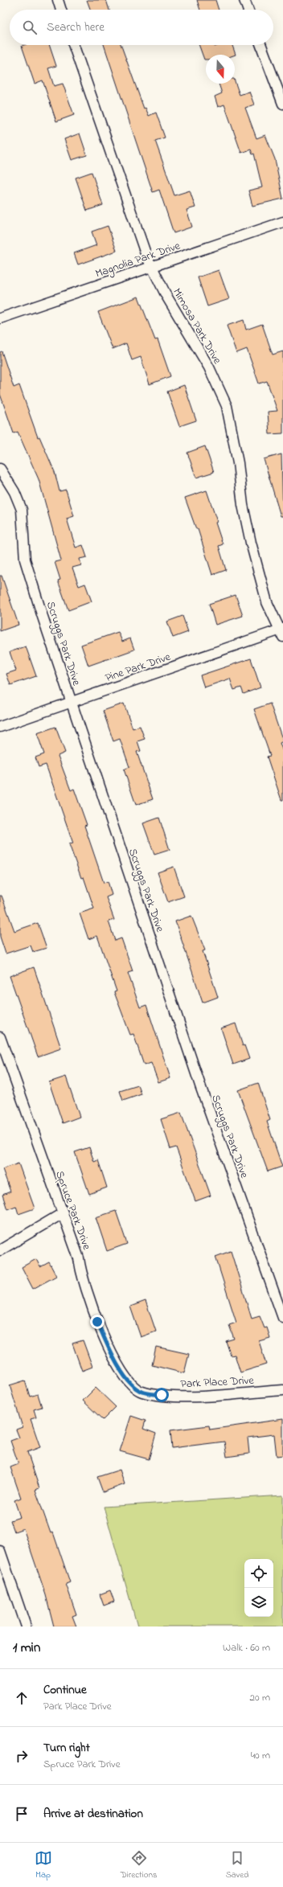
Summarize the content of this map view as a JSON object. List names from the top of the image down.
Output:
{
  "streets": {
    "street": [
      "Magnolia Park Drive",
      "Mimosa Park Drive",
      "Scruggs Park Drive",
      "Pine Park Drive",
      "Spruce Park Drive",
      "Park Place Drive"
    ]
  },
  "crossings": [
    ["Magnolia Park Drive", "Mimosa Park Drive"],
    ["Mimosa Park Drive", "Pine Park Drive"],
    ["Scruggs Park Drive", "Pine Park Drive"],
    ["Spruce Park Drive", "Park Place Drive"]
  ],
  "north": "bottom",
  "page": {
    "search": "Search here",
    "heading": ["1 min", "Walk · 60 m"],
    "list": [
      ["Continue", "Park Place Drive", "20 m"],
      ["Turn right", "Spruce Park Drive", "40 m"],
      "Arrive at destination"
    ],
    "nav": ["Map", "Directions", "Saved"]
  }
}
